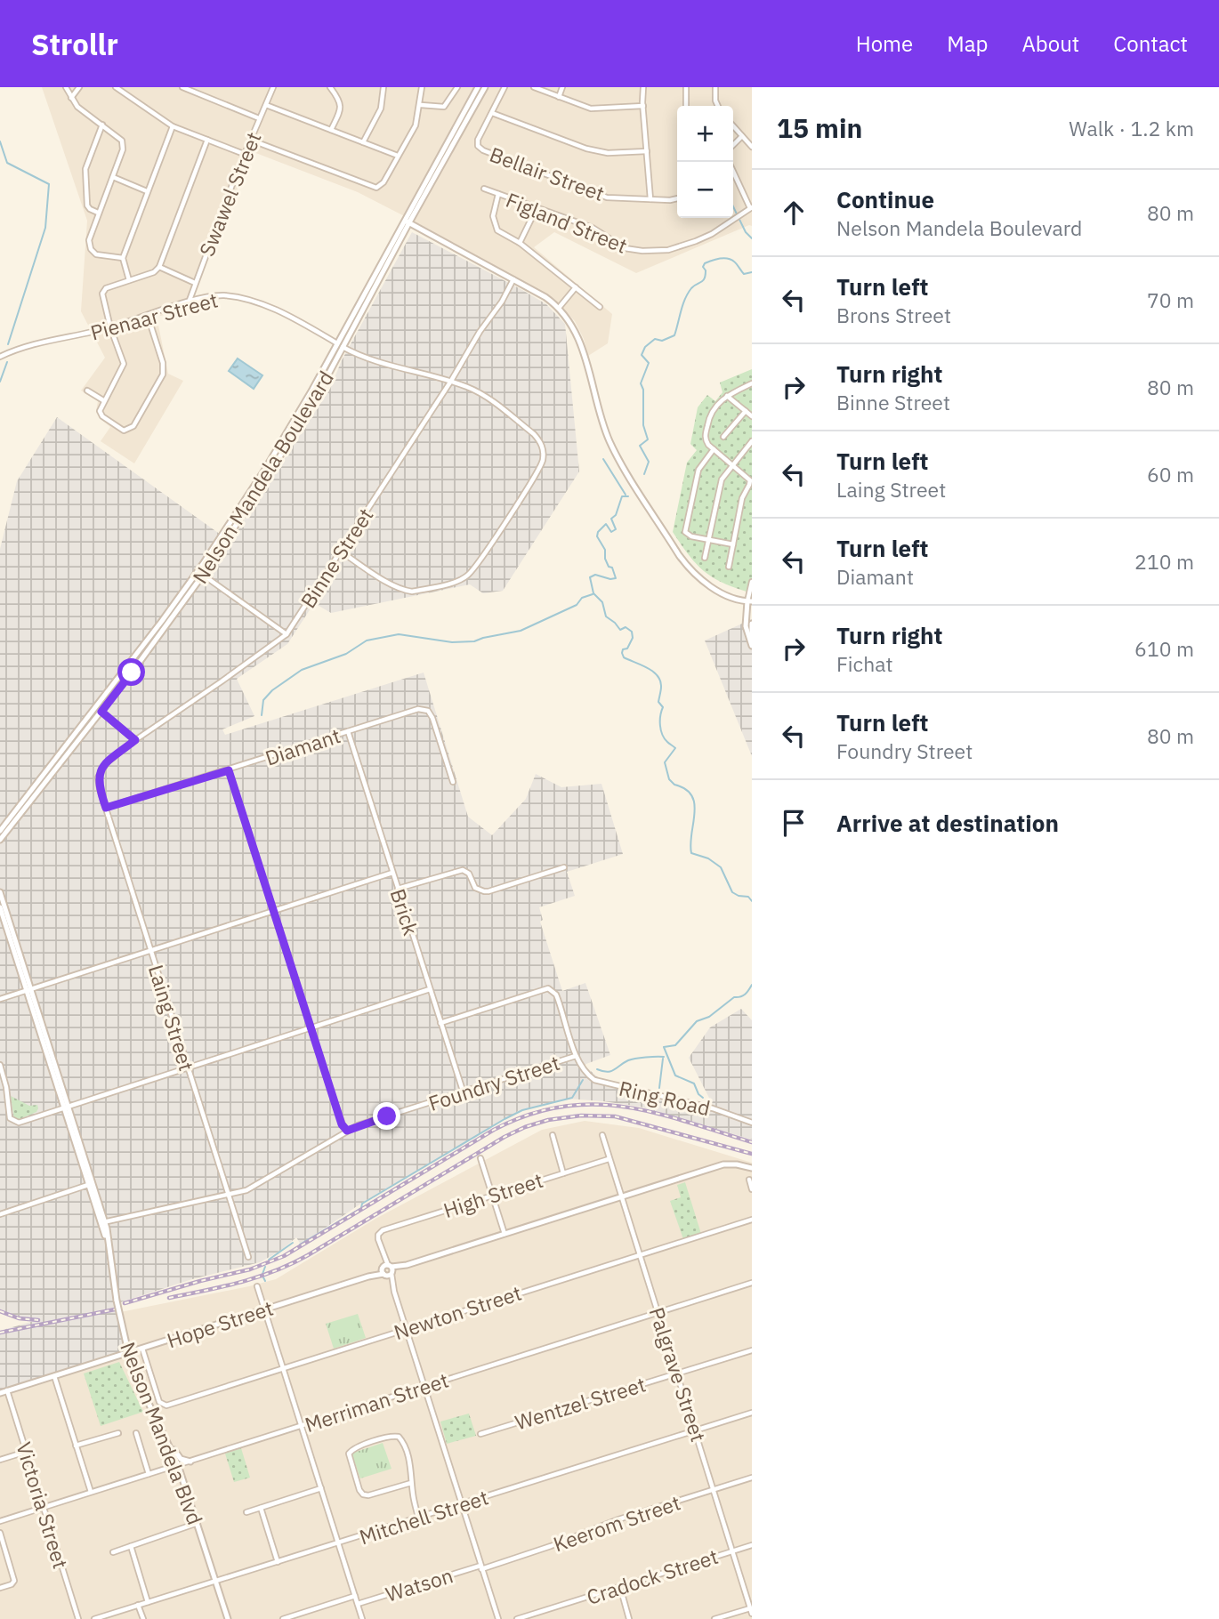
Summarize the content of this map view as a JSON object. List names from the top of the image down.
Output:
{
  "streets": {
    "street": [
      "Bellair Street",
      "Swawel Street",
      "Figland Street",
      "Pienaar Street",
      "Nelson Mandela Boulevard",
      "Binne Street",
      "Diamant",
      "Brick",
      "Laing Street",
      "Foundry Street",
      "Ring Road",
      "High Street",
      "Newton Street",
      "Hope Street",
      "Palgrave Street",
      "Merriman Street",
      "Wentzel Street",
      "Nelson Mandela Blvd",
      "Victoria Street",
      "Mitchell Street",
      "Keerom Street",
      "Cradock Street",
      "Watson"
    ]
  },
  "crossings": [
    ["Swawel Street", "Pienaar Street"],
    ["Pienaar Street", "Nelson Mandela Boulevard"],
    ["Pienaar Street", "Binne Street"],
    ["Binne Street", "Laing Street"],
    ["Diamant", "Brick"],
    ["Diamant", "Laing Street"],
    ["Brick", "Foundry Street"],
    ["Laing Street", "Foundry Street"],
    ["Foundry Street", "Ring Road"],
    ["Foundry Street", "Nelson Mandela Blvd"],
    ["High Street", "Hope Street"],
    ["High Street", "Palgrave Street"],
    ["Newton Street", "Hope Street"],
    ["Newton Street", "Palgrave Street"],
    ["Hope Street", "Palgrave Street"],
    ["Hope Street", "Victoria Street"],
    ["Palgrave Street", "Merriman Street"],
    ["Palgrave Street", "Wentzel Street"],
    ["Palgrave Street", "Mitchell Street"],
    ["Palgrave Street", "Keerom Street"],
    ["Palgrave Street", "Cradock Street"],
    ["Merriman Street", "Nelson Mandela Blvd"],
    ["Merriman Street", "Victoria Street"],
    ["Nelson Mandela Blvd", "Mitchell Street"],
    ["Keerom Street", "Watson"]
  ],
  "page": {
    "header": "Strollr",
    "nav": [
      "Home",
      "Map",
      "About",
      "Contact"
    ],
    "heading": ["15 min", "Walk · 1.2 km"],
    "map_buttons": ["+", "−"],
    "list": [
      ["Continue", "Nelson Mandela Boulevard", "80 m"],
      ["Turn left", "Brons Street", "70 m"],
      ["Turn right", "Binne Street", "80 m"],
      ["Turn left", "Laing Street", "60 m"],
      ["Turn left", "Diamant", "210 m"],
      ["Turn right", "Fichat", "610 m"],
      ["Turn left", "Foundry Street", "80 m"],
      "Arrive at destination"
    ]
  }
}
